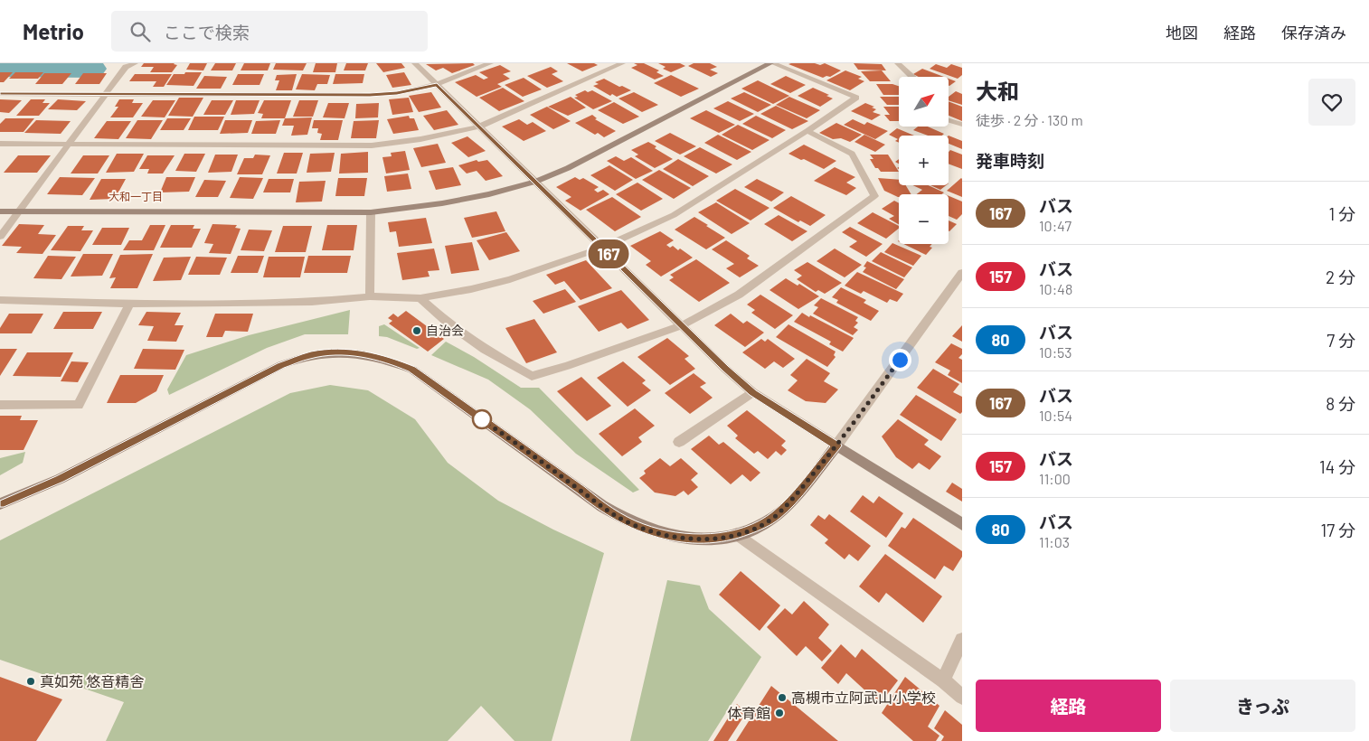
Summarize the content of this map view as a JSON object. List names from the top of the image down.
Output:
{
  "districts": ["大和一丁目"],
  "places": [
    "自治会",
    "真如苑 悠音精舎",
    "高槻市立阿武山小学校",
    "体育館"
  ],
  "lines": ["bus line 167"],
  "north": "top right",
  "page": {
    "header": "Metrio",
    "search": "ここで検索",
    "nav": ["地図", "経路", "保存済み"],
    "on_map": "167",
    "heading": [
      ["大和", "徒歩 · 2 分 · 130 m"],
      "発車時刻"
    ],
    "map_buttons": ["+", "−"],
    "list": [
      {
        "mark": "167",
        "name": "バス",
        "note": "10:47",
        "value": "1 分"
      },
      {
        "mark": "157",
        "name": "バス",
        "note": "10:48",
        "value": "2 分"
      },
      {
        "mark": "80",
        "name": "バス",
        "note": "10:53",
        "value": "7 分"
      },
      {
        "mark": "167",
        "name": "バス",
        "note": "10:54",
        "value": "8 分"
      },
      {
        "mark": "157",
        "name": "バス",
        "note": "11:00",
        "value": "14 分"
      },
      {
        "mark": "80",
        "name": "バス",
        "note": "11:03",
        "value": "17 分"
      }
    ],
    "buttons": ["経路", "きっぷ"]
  }
}
